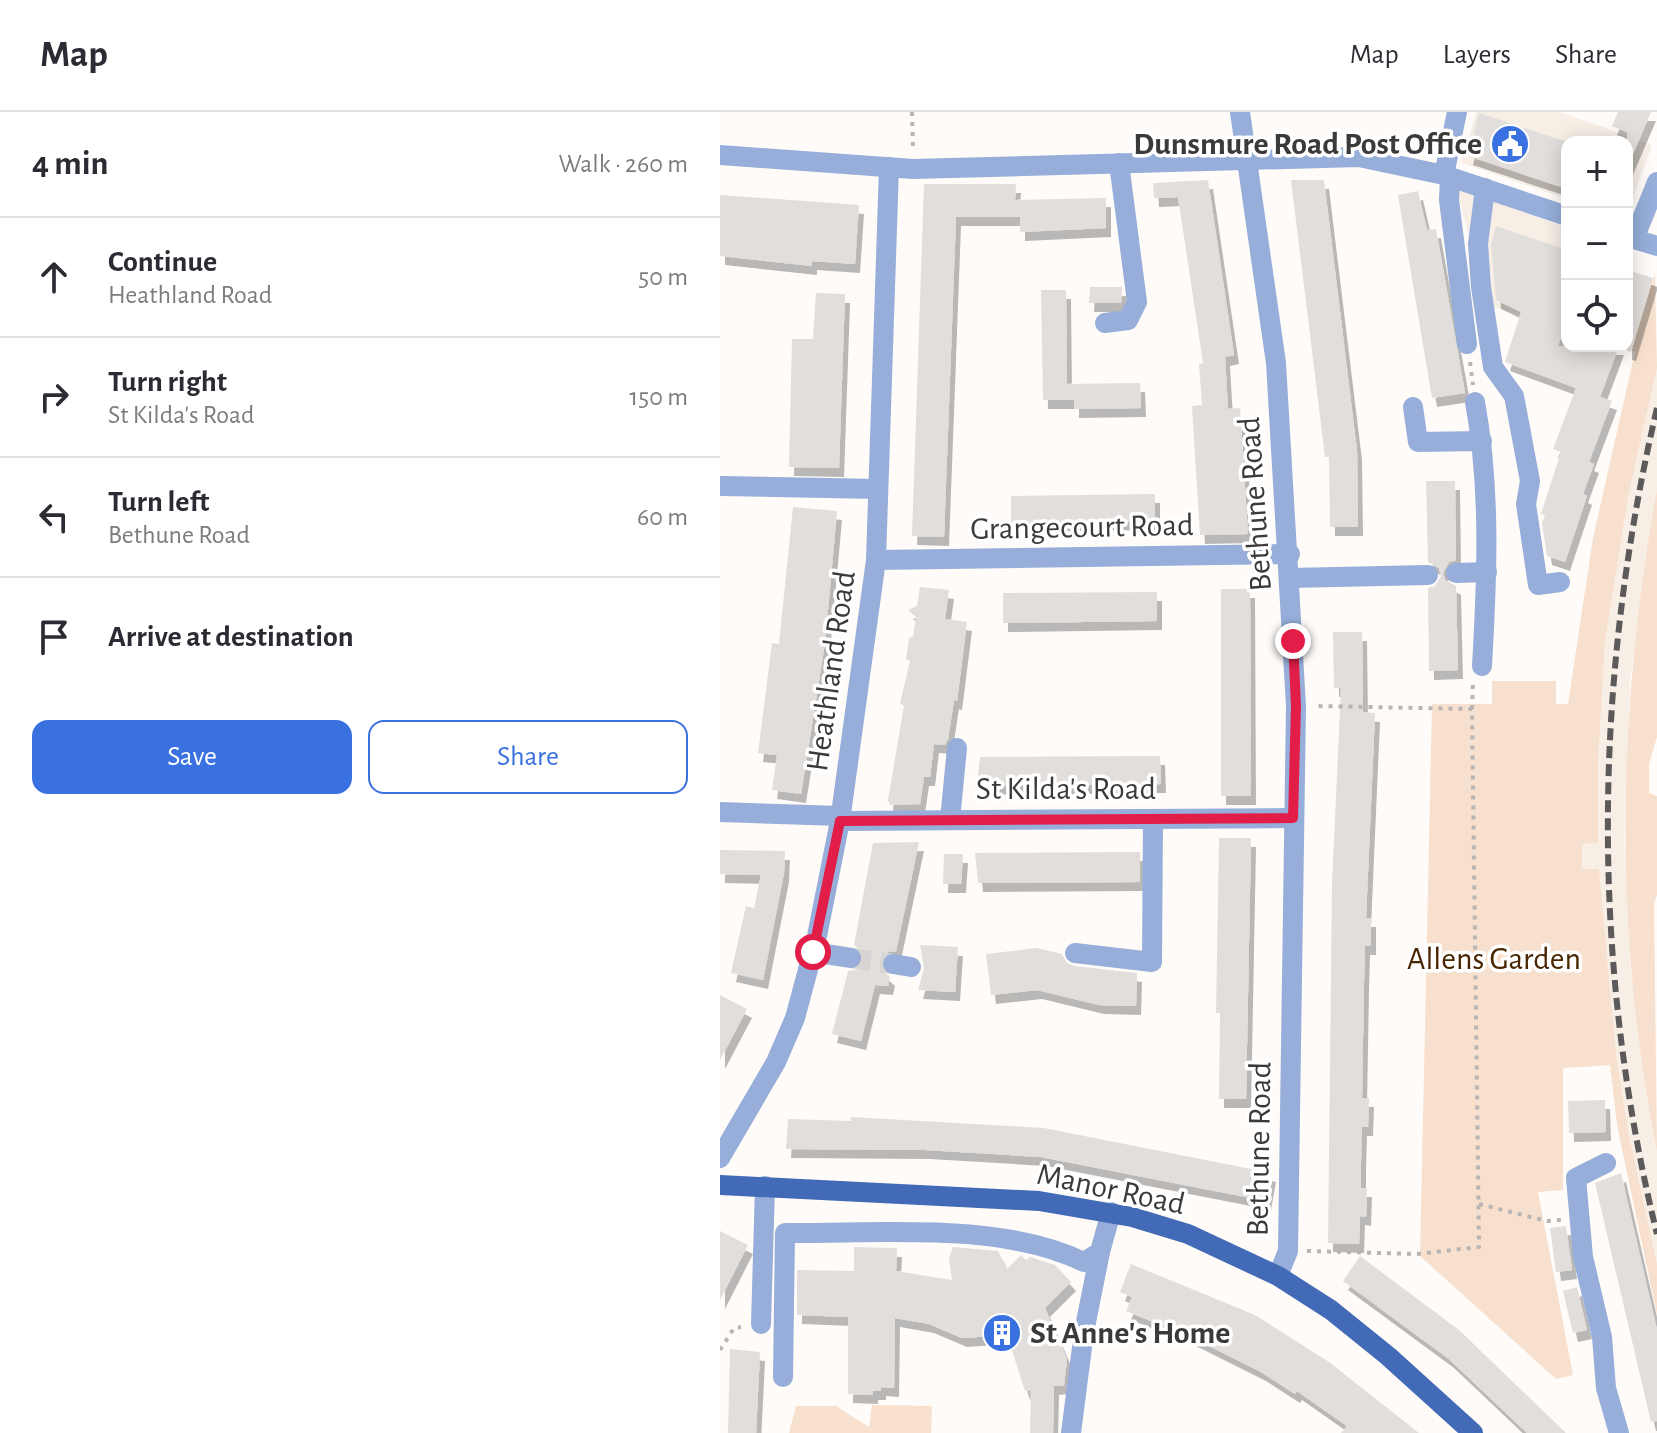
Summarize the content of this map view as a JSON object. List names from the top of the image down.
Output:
{
  "streets": {
    "main road": ["Manor Road"],
    "street": [
      "Bethune Road",
      "Grangecourt Road",
      "Heathland Road",
      "St Kilda's Road"
    ]
  },
  "crossings": [
    ["Bethune Road", "Grangecourt Road"],
    ["Bethune Road", "St Kilda's Road"],
    ["Bethune Road", "Manor Road"],
    ["Grangecourt Road", "Heathland Road"],
    ["Heathland Road", "St Kilda's Road"]
  ],
  "parks": ["Allens Garden"],
  "places": {
    "public building": ["Dunsmure Road Post Office"],
    "building": ["St Anne's Home"]
  },
  "page": {
    "header": "Map",
    "nav": ["Map", "Layers", "Share"],
    "heading": ["4 min", "Walk · 260 m"],
    "map_buttons": ["+", "−"],
    "list": [
      ["Continue", "Heathland Road", "50 m"],
      ["Turn right", "St Kilda's Road", "150 m"],
      ["Turn left", "Bethune Road", "60 m"],
      "Arrive at destination"
    ],
    "buttons": ["Save", "Share"]
  }
}
